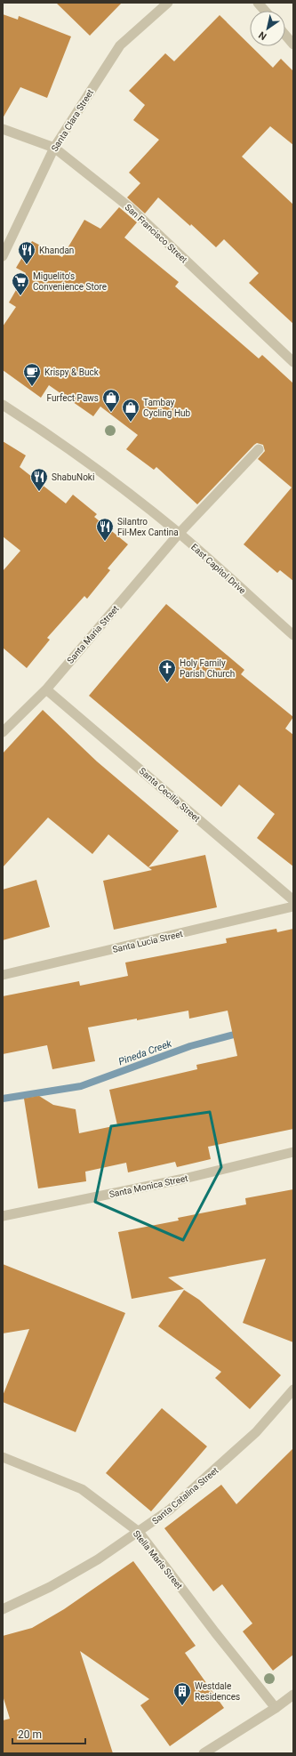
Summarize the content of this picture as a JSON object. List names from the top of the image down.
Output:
{
  "streets": {
    "street": [
      "Santa Clara Street",
      "San Francisco Street",
      "East Capitol Drive",
      "Santa Maria Street",
      "Santa Cecilia Street",
      "Santa Lucia Street",
      "Santa Monica Street",
      "Santa Catalina Street",
      "Stella Maris Street"
    ]
  },
  "crossings": [
    ["Santa Clara Street", "San Francisco Street"],
    ["East Capitol Drive", "Santa Maria Street"],
    ["Santa Maria Street", "Santa Cecilia Street"],
    ["Santa Catalina Street", "Stella Maris Street"]
  ],
  "water": ["Pineda Creek"],
  "places": {
    "restaurant": ["Khandan", "ShabuNoki", "Silantro Fil-Mex Cantina"],
    "supermarket": ["Miguelito's Convenience Store"],
    "cafe": ["Krispy & Buck"],
    "shop": ["Furfect Paws", "Tambay Cycling Hub"],
    "church": ["Holy Family Parish Church"],
    "building": ["Westdale Residences"]
  },
  "scale_bar": "20 m",
  "north": "bottom left"
}
